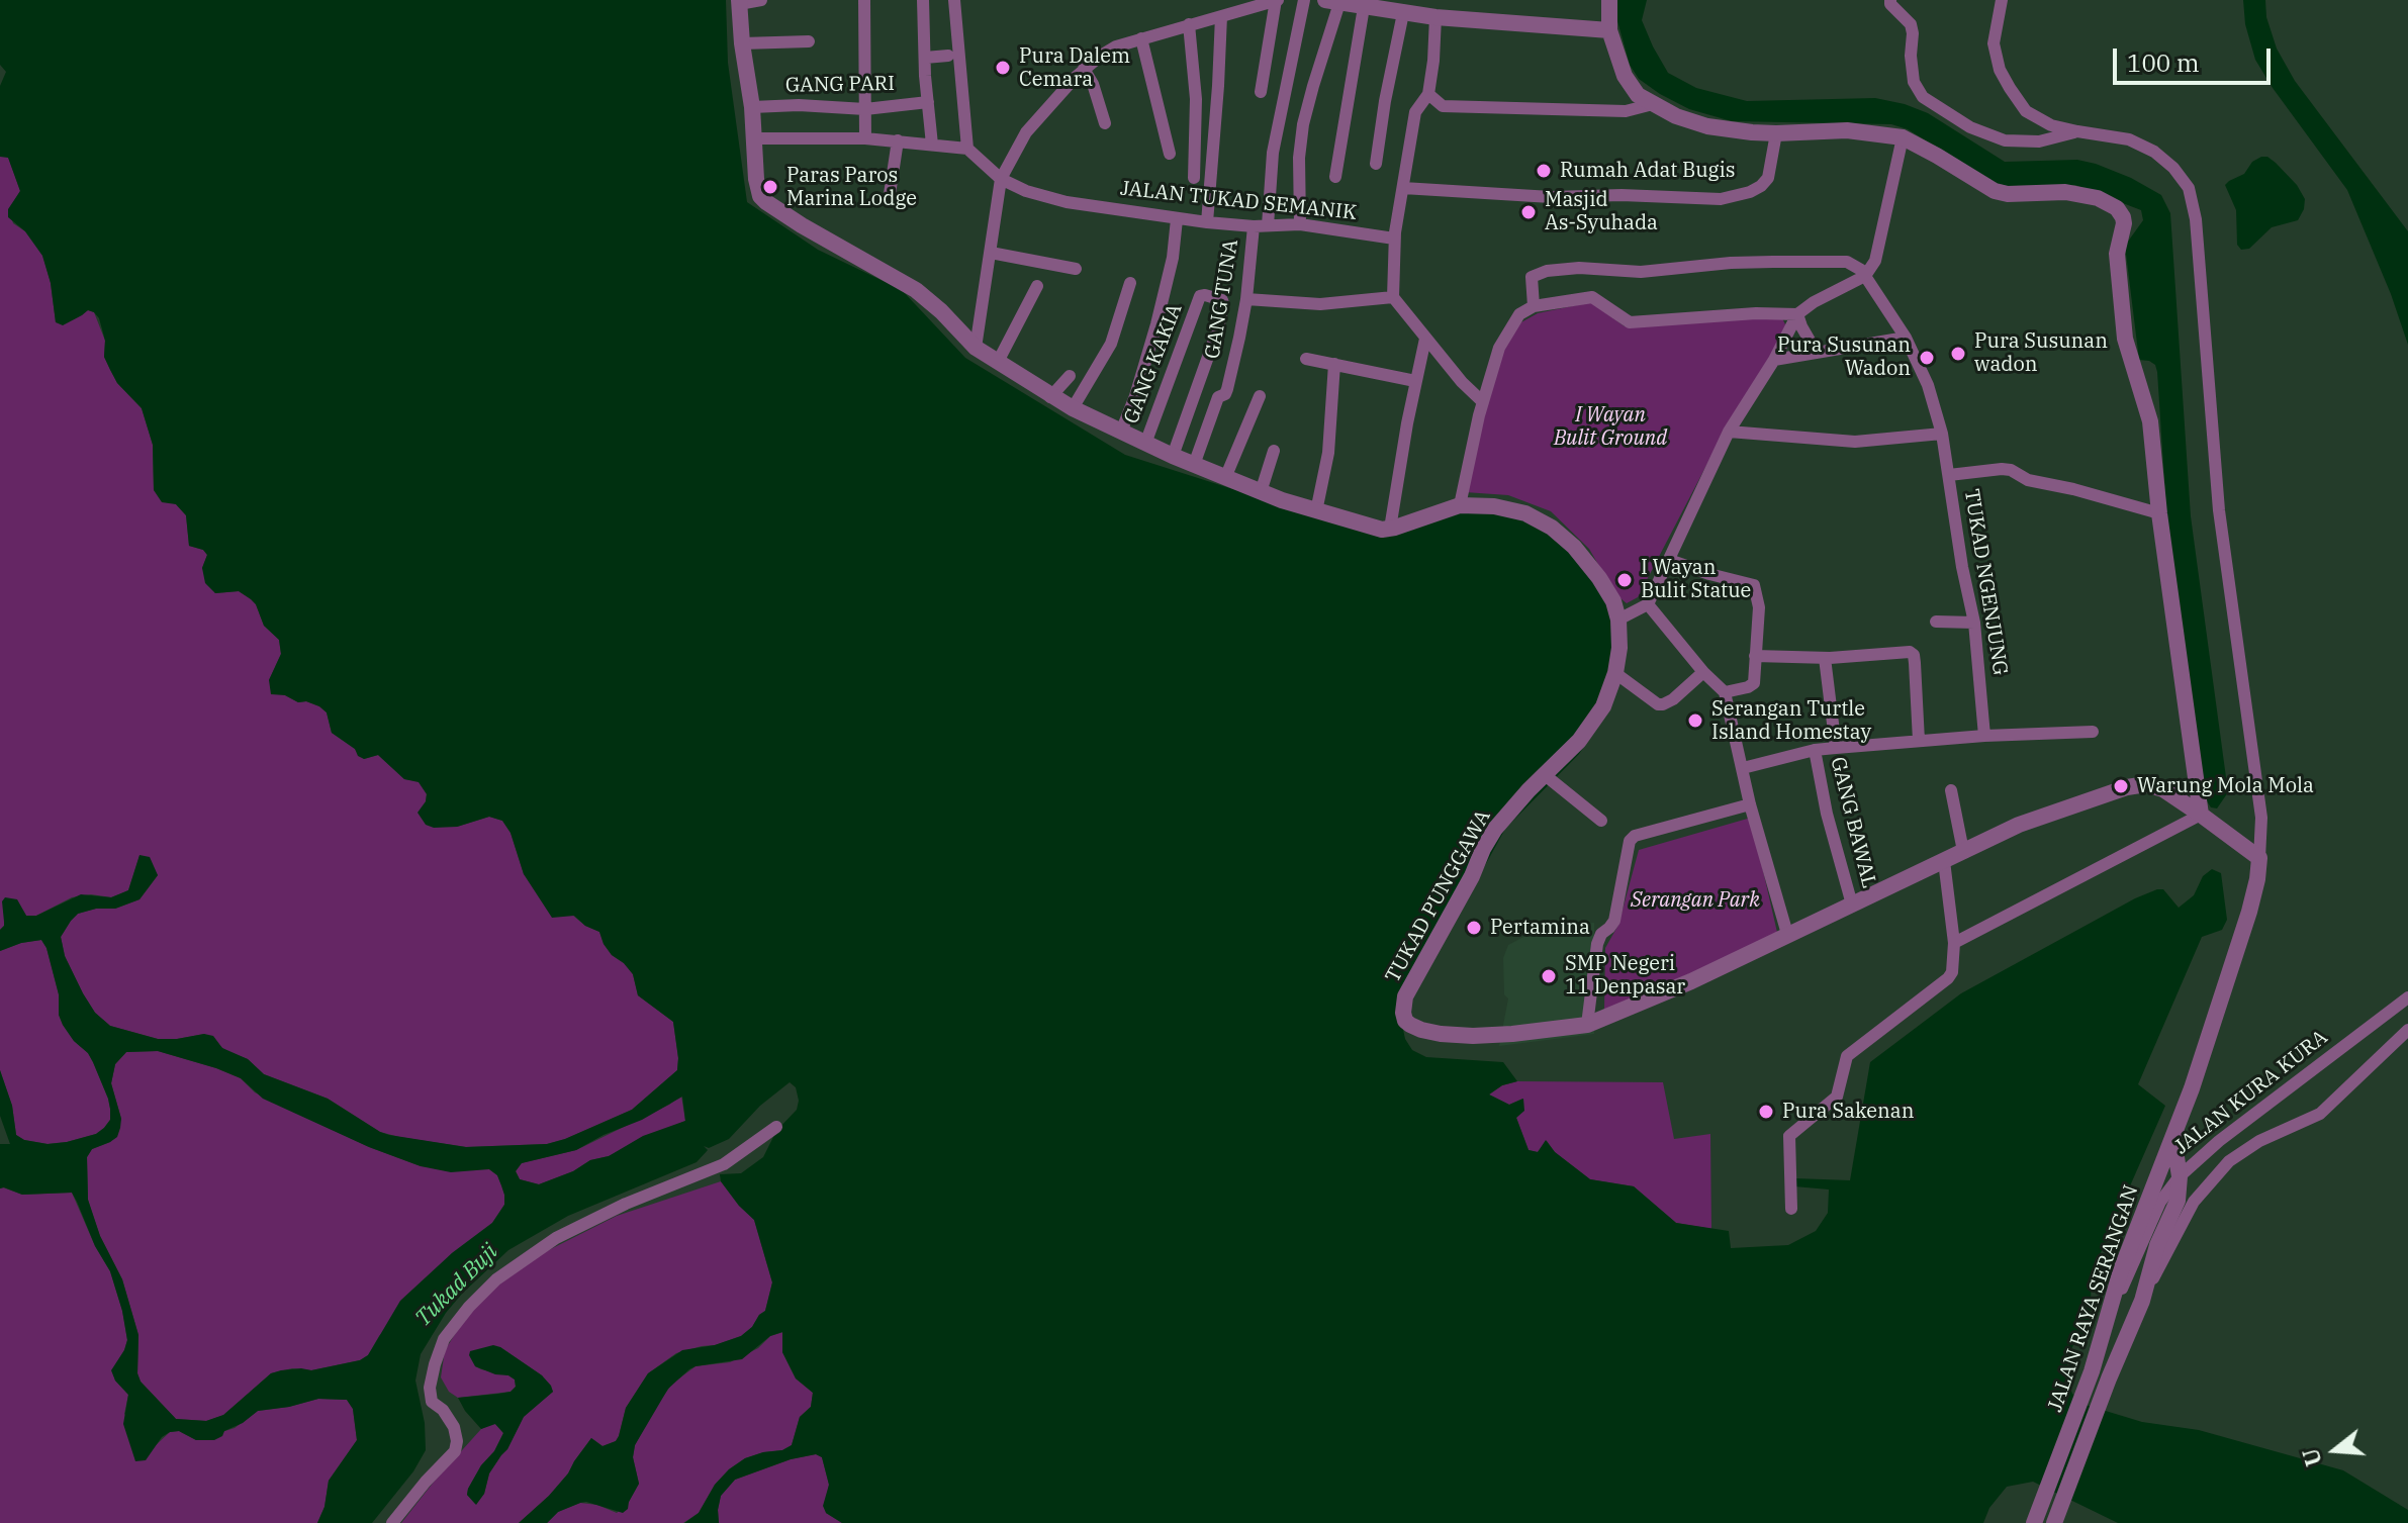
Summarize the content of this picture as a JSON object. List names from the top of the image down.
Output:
{
  "streets": {
    "street": [
      "GANG PARI",
      "JALAN TUKAD SEMANIK",
      "GANG TUNA",
      "GANG KAKIA",
      "TUKAD NGENJUNG",
      "GANG BAWAL",
      "TUKAD PUNGGAWA",
      "JALAN KURA KURA",
      "JALAN RAYA SERANGAN"
    ]
  },
  "crossings": [
    ["GANG PARI", "TUKAD PUNGGAWA"],
    ["JALAN TUKAD SEMANIK", "GANG TUNA"],
    ["GANG TUNA", "TUKAD PUNGGAWA"],
    ["GANG KAKIA", "TUKAD PUNGGAWA"],
    ["GANG BAWAL", "TUKAD PUNGGAWA"],
    ["TUKAD PUNGGAWA", "JALAN RAYA SERANGAN"],
    ["JALAN KURA KURA", "JALAN RAYA SERANGAN"]
  ],
  "water": ["Tukad Buji"],
  "parks": ["I Wayan Bulit Ground", "Serangan Park"],
  "places": [
    "Pura Dalem Cemara",
    "Rumah Adat Bugis",
    "Paras Paros Marina Lodge",
    "Masjid As-Syuhada",
    "Pura Susunan wadon",
    "Pura Susunan Wadon",
    "I Wayan Bulit Statue",
    "Serangan Turtle Island Homestay",
    "Warung Mola Mola",
    "Pertamina",
    "SMP Negeri 11 Denpasar",
    "Pura Sakenan"
  ],
  "scale_bar": "100 m",
  "north": "left"
}
